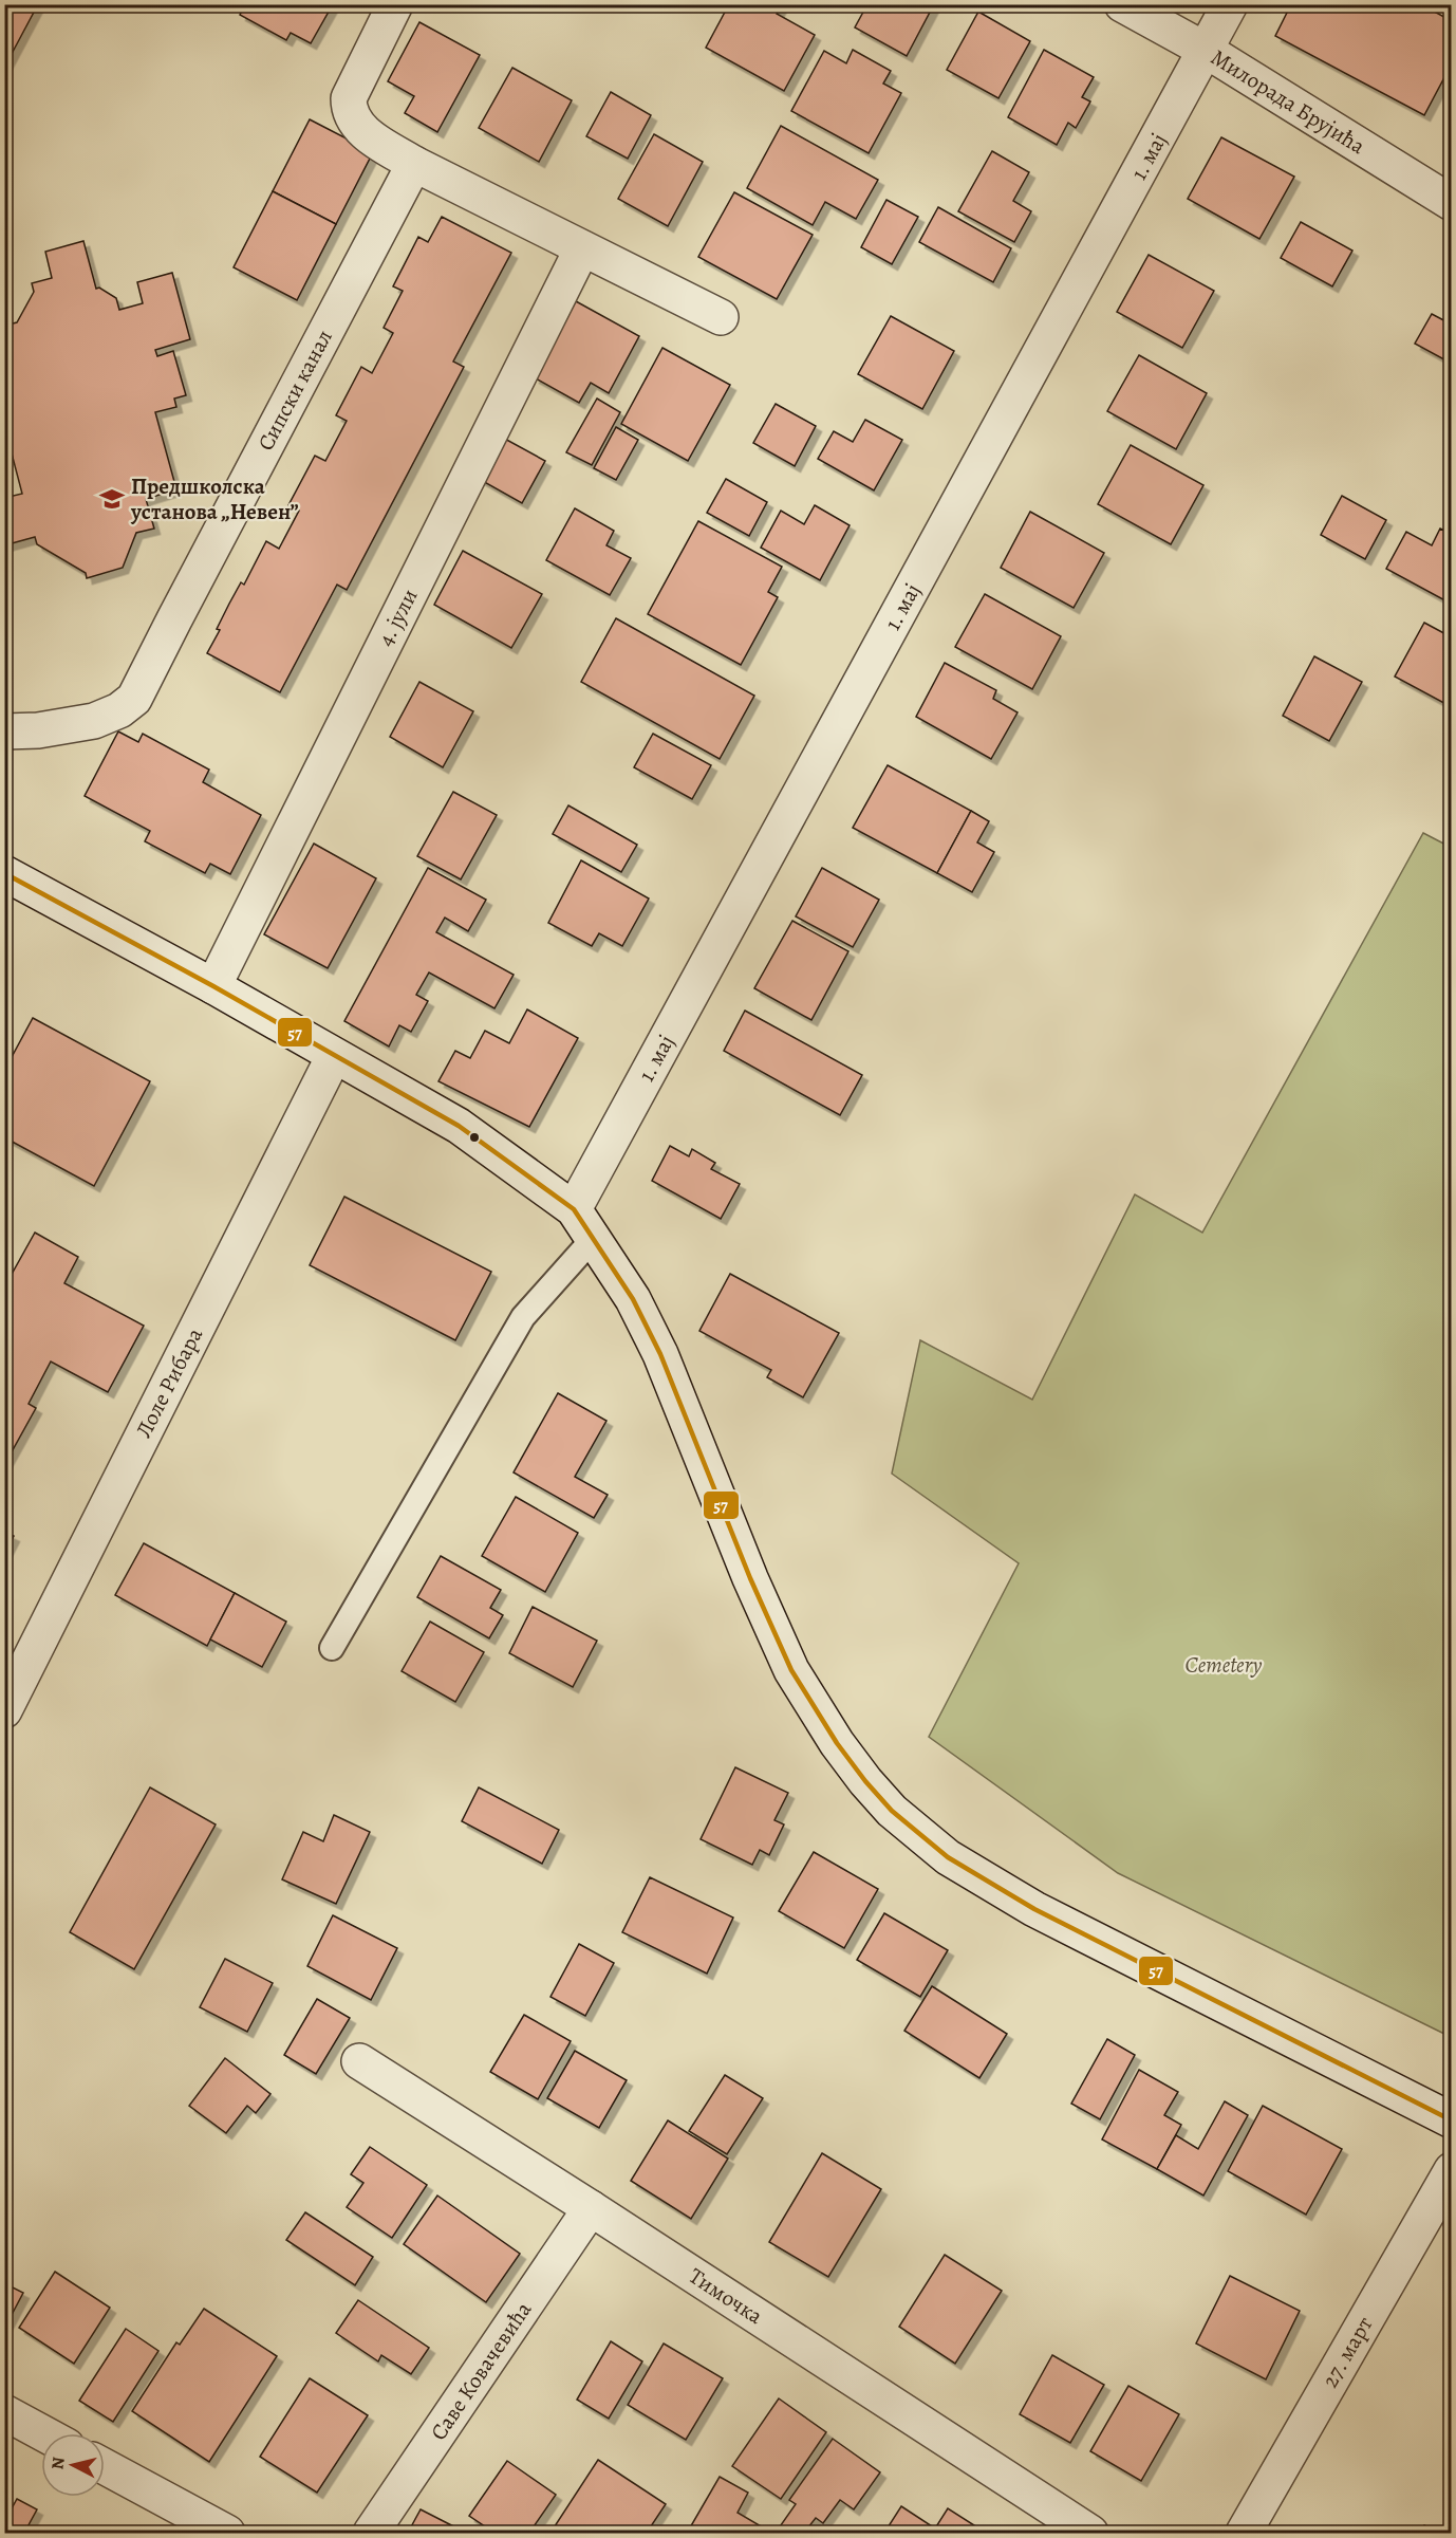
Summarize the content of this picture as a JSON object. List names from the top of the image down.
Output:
{
  "streets": {
    "street": [
      "Милорада Брујића",
      "1. мај",
      "Сипски канал",
      "4. јули",
      "Лоле Рибара",
      "Тимочка",
      "27. март",
      "Саве Ковачевића"
    ]
  },
  "crossings": [
    ["Милорада Брујића", "1. мај"],
    ["Тимочка", "Саве Ковачевића"]
  ],
  "parks": ["Cemetery"],
  "places": {
    "school or university": ["Предшколска установа „Невен”"]
  },
  "lines": ["transit line 57"],
  "north": "left"
}
